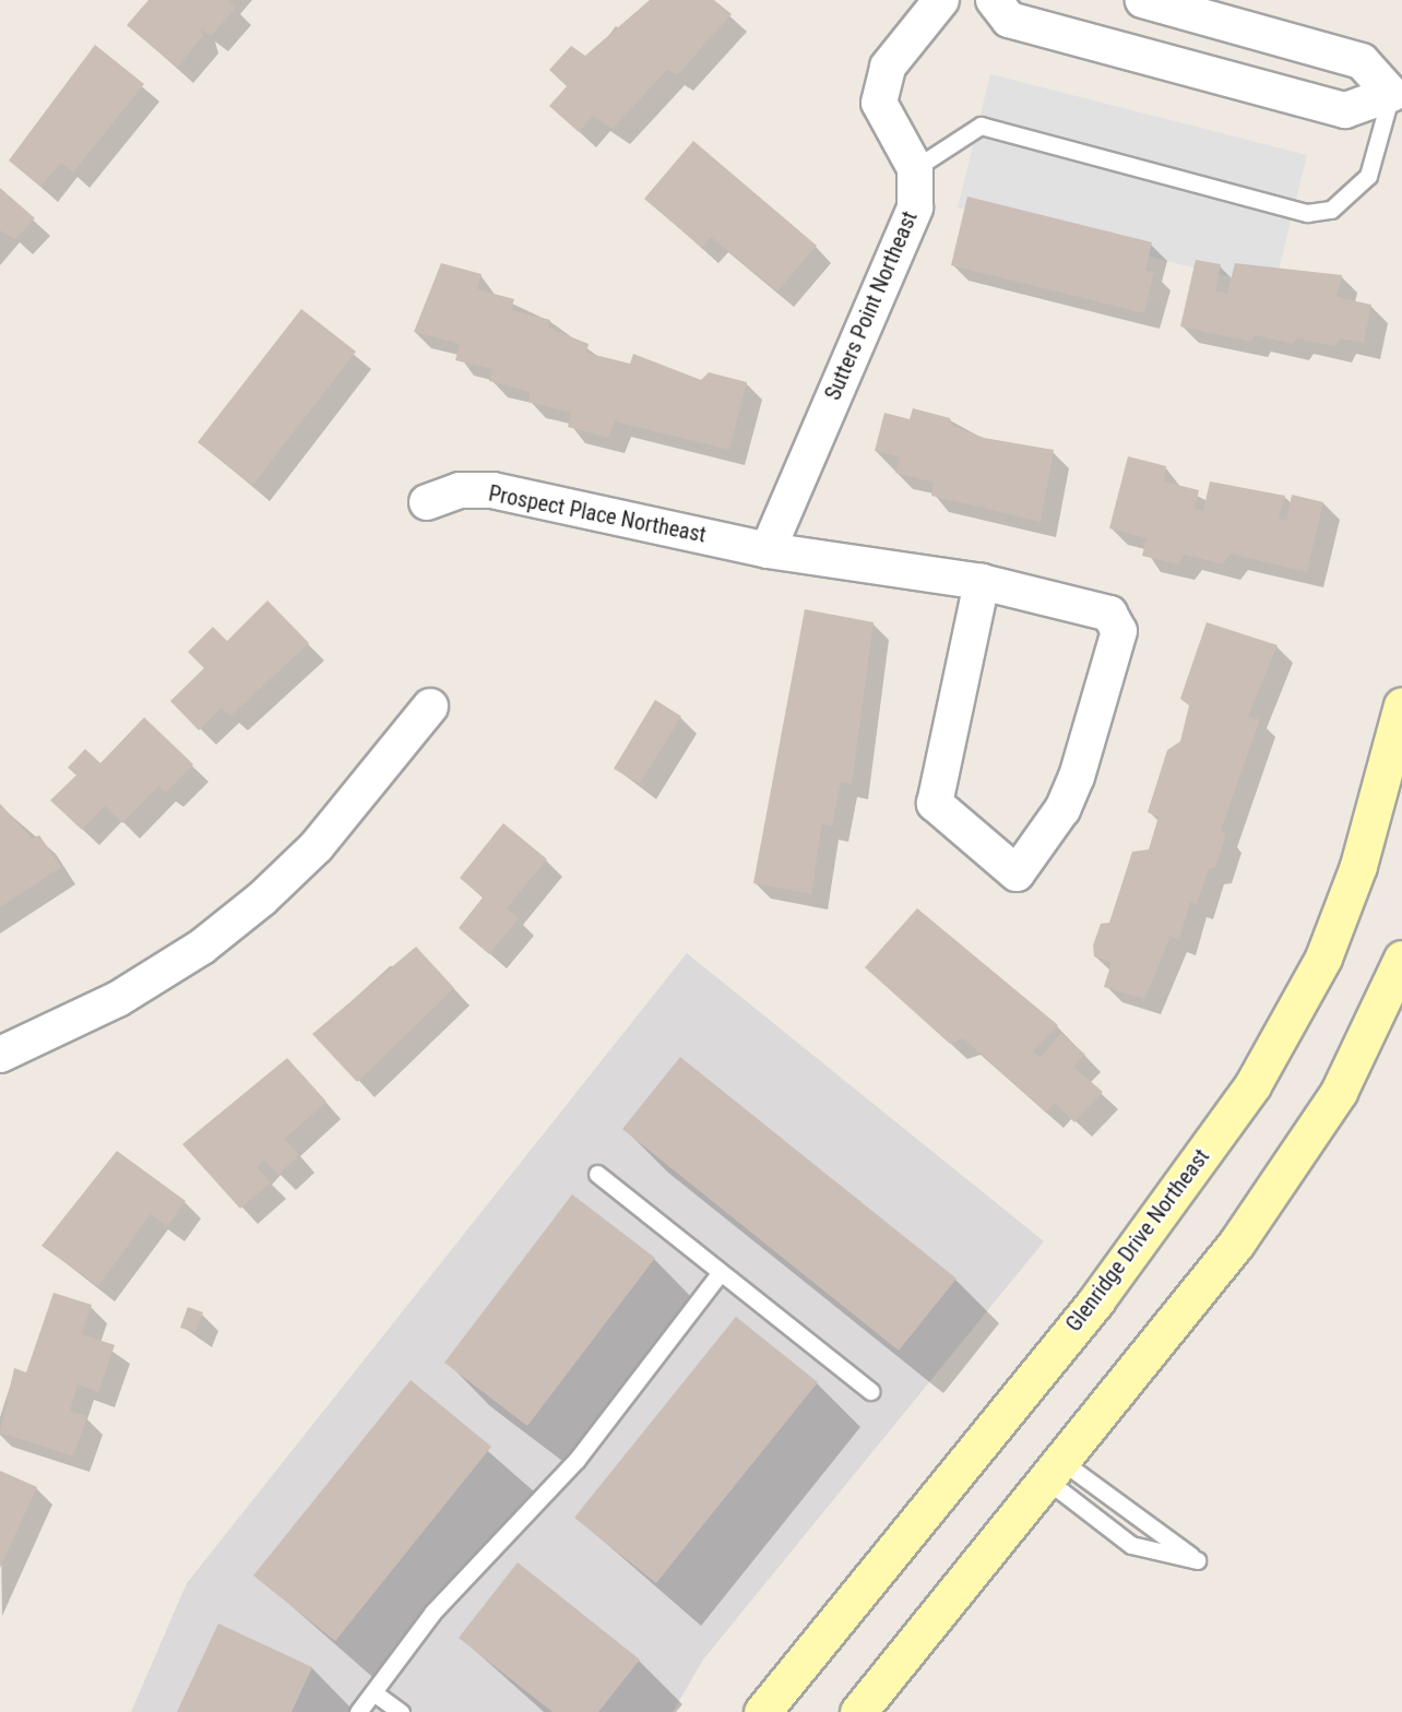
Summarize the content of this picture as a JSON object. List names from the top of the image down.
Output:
{
  "streets": {
    "main road": ["Glenridge Drive Northeast"],
    "street": ["Sutters Point Northeast", "Prospect Place Northeast"]
  },
  "crossings": [
    ["Sutters Point Northeast", "Prospect Place Northeast"]
  ]
}
